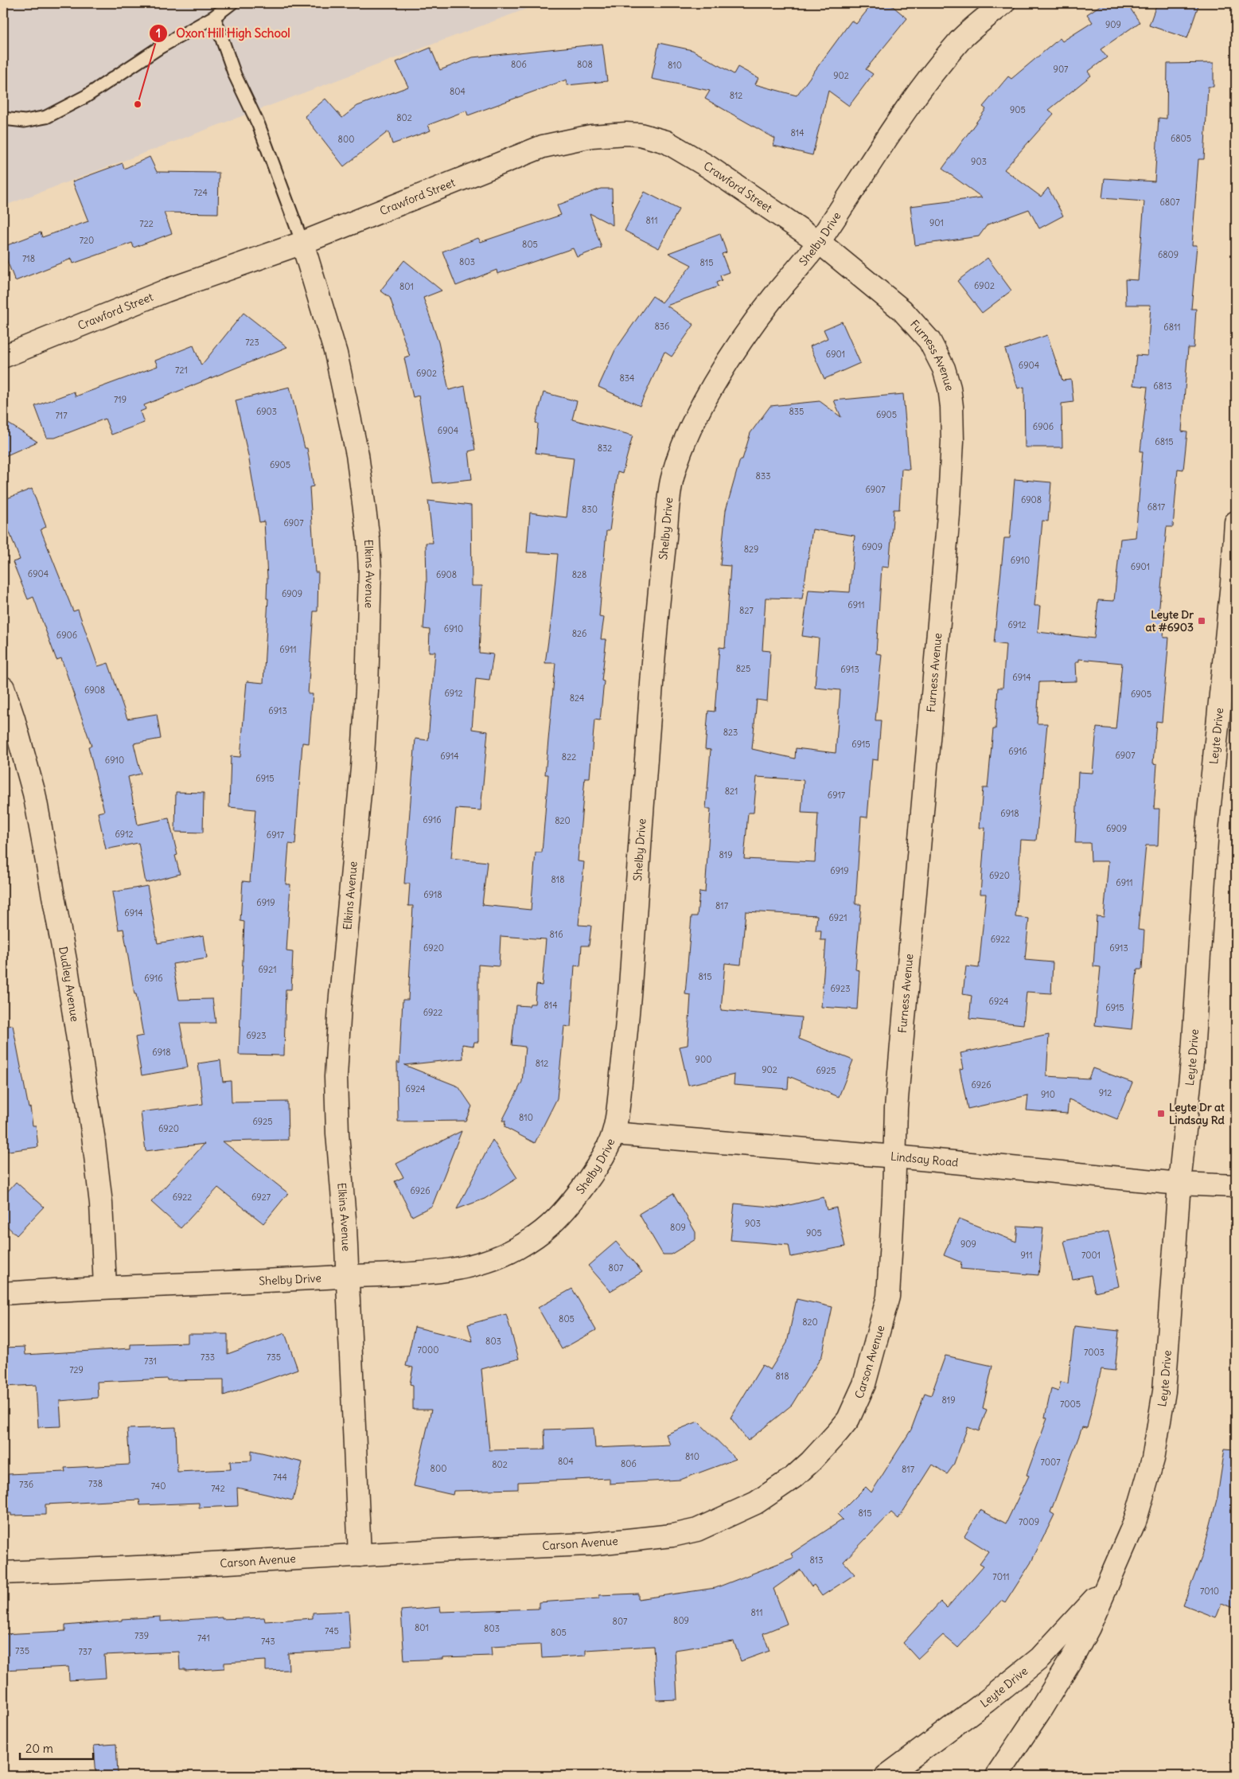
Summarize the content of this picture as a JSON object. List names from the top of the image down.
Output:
{
  "streets": {
    "street": [
      "Crawford Street",
      "Shelby Drive",
      "Furness Avenue",
      "Elkins Avenue",
      "Leyte Drive",
      "Dudley Avenue",
      "Lindsay Road",
      "Carson Avenue"
    ]
  },
  "crossings": [
    ["Crawford Street", "Shelby Drive"],
    ["Crawford Street", "Furness Avenue"],
    ["Crawford Street", "Elkins Avenue"],
    ["Shelby Drive", "Furness Avenue"],
    ["Shelby Drive", "Elkins Avenue"],
    ["Shelby Drive", "Dudley Avenue"],
    ["Shelby Drive", "Lindsay Road"],
    ["Furness Avenue", "Lindsay Road"],
    ["Furness Avenue", "Carson Avenue"],
    ["Elkins Avenue", "Carson Avenue"],
    ["Leyte Drive", "Lindsay Road"],
    ["Lindsay Road", "Carson Avenue"]
  ],
  "places": {
    "other": ["Oxon Hill High School"],
    "transit": ["Leyte Dr at #6903", "Leyte Dr at Lindsay Rd"]
  },
  "house_numbers": [
    "909",
    "806",
    "808",
    "810",
    "907",
    "902",
    "804",
    "812",
    "905",
    "802",
    "814",
    "6805",
    "800",
    "903",
    "724",
    "6807",
    "811",
    "901",
    "722",
    "720",
    "805",
    "6809",
    "718",
    "803",
    "815",
    "6902",
    "801",
    "836",
    "6811",
    "723",
    "6901",
    "6904",
    "721",
    "6902",
    "834",
    "6813",
    "719",
    "6903",
    "835",
    "6905",
    "717",
    "6906",
    "6904",
    "6815",
    "832",
    "6905",
    "833",
    "6907",
    "6908",
    "6817",
    "830",
    "6907",
    "6909",
    "829",
    "6910",
    "6901",
    "6904",
    "6908",
    "828",
    "6909",
    "6911",
    "827",
    "6912",
    "6910",
    "826",
    "6906",
    "6911",
    "825",
    "6913",
    "6914",
    "6908",
    "6912",
    "6905",
    "824",
    "6913",
    "823",
    "6915",
    "6916",
    "6907",
    "6914",
    "822",
    "6910",
    "6915",
    "821",
    "6917",
    "6918",
    "6916",
    "820",
    "6909",
    "6912",
    "6917",
    "819",
    "6919",
    "6920",
    "818",
    "6911",
    "6918",
    "6919",
    "817",
    "6914",
    "6921",
    "816",
    "6922",
    "6920",
    "6913",
    "6921",
    "815",
    "6916",
    "6923",
    "6924",
    "814",
    "6915",
    "6922",
    "6923",
    "6918",
    "900",
    "812",
    "902",
    "6925",
    "6926",
    "6924",
    "912",
    "910",
    "810",
    "6925",
    "6920",
    "6926",
    "6922",
    "6927",
    "903",
    "809",
    "905",
    "909",
    "911",
    "7001",
    "807",
    "805",
    "820",
    "803",
    "7000",
    "7003",
    "733",
    "735",
    "731",
    "729",
    "818",
    "819",
    "7005",
    "810",
    "804",
    "7007",
    "806",
    "802",
    "800",
    "817",
    "744",
    "738",
    "736",
    "740",
    "742",
    "815",
    "7009",
    "813",
    "7011",
    "7010",
    "811",
    "809",
    "807",
    "801",
    "803",
    "745",
    "805",
    "739",
    "741",
    "743",
    "735",
    "737"
  ],
  "scale_bar": "20 m"
}
